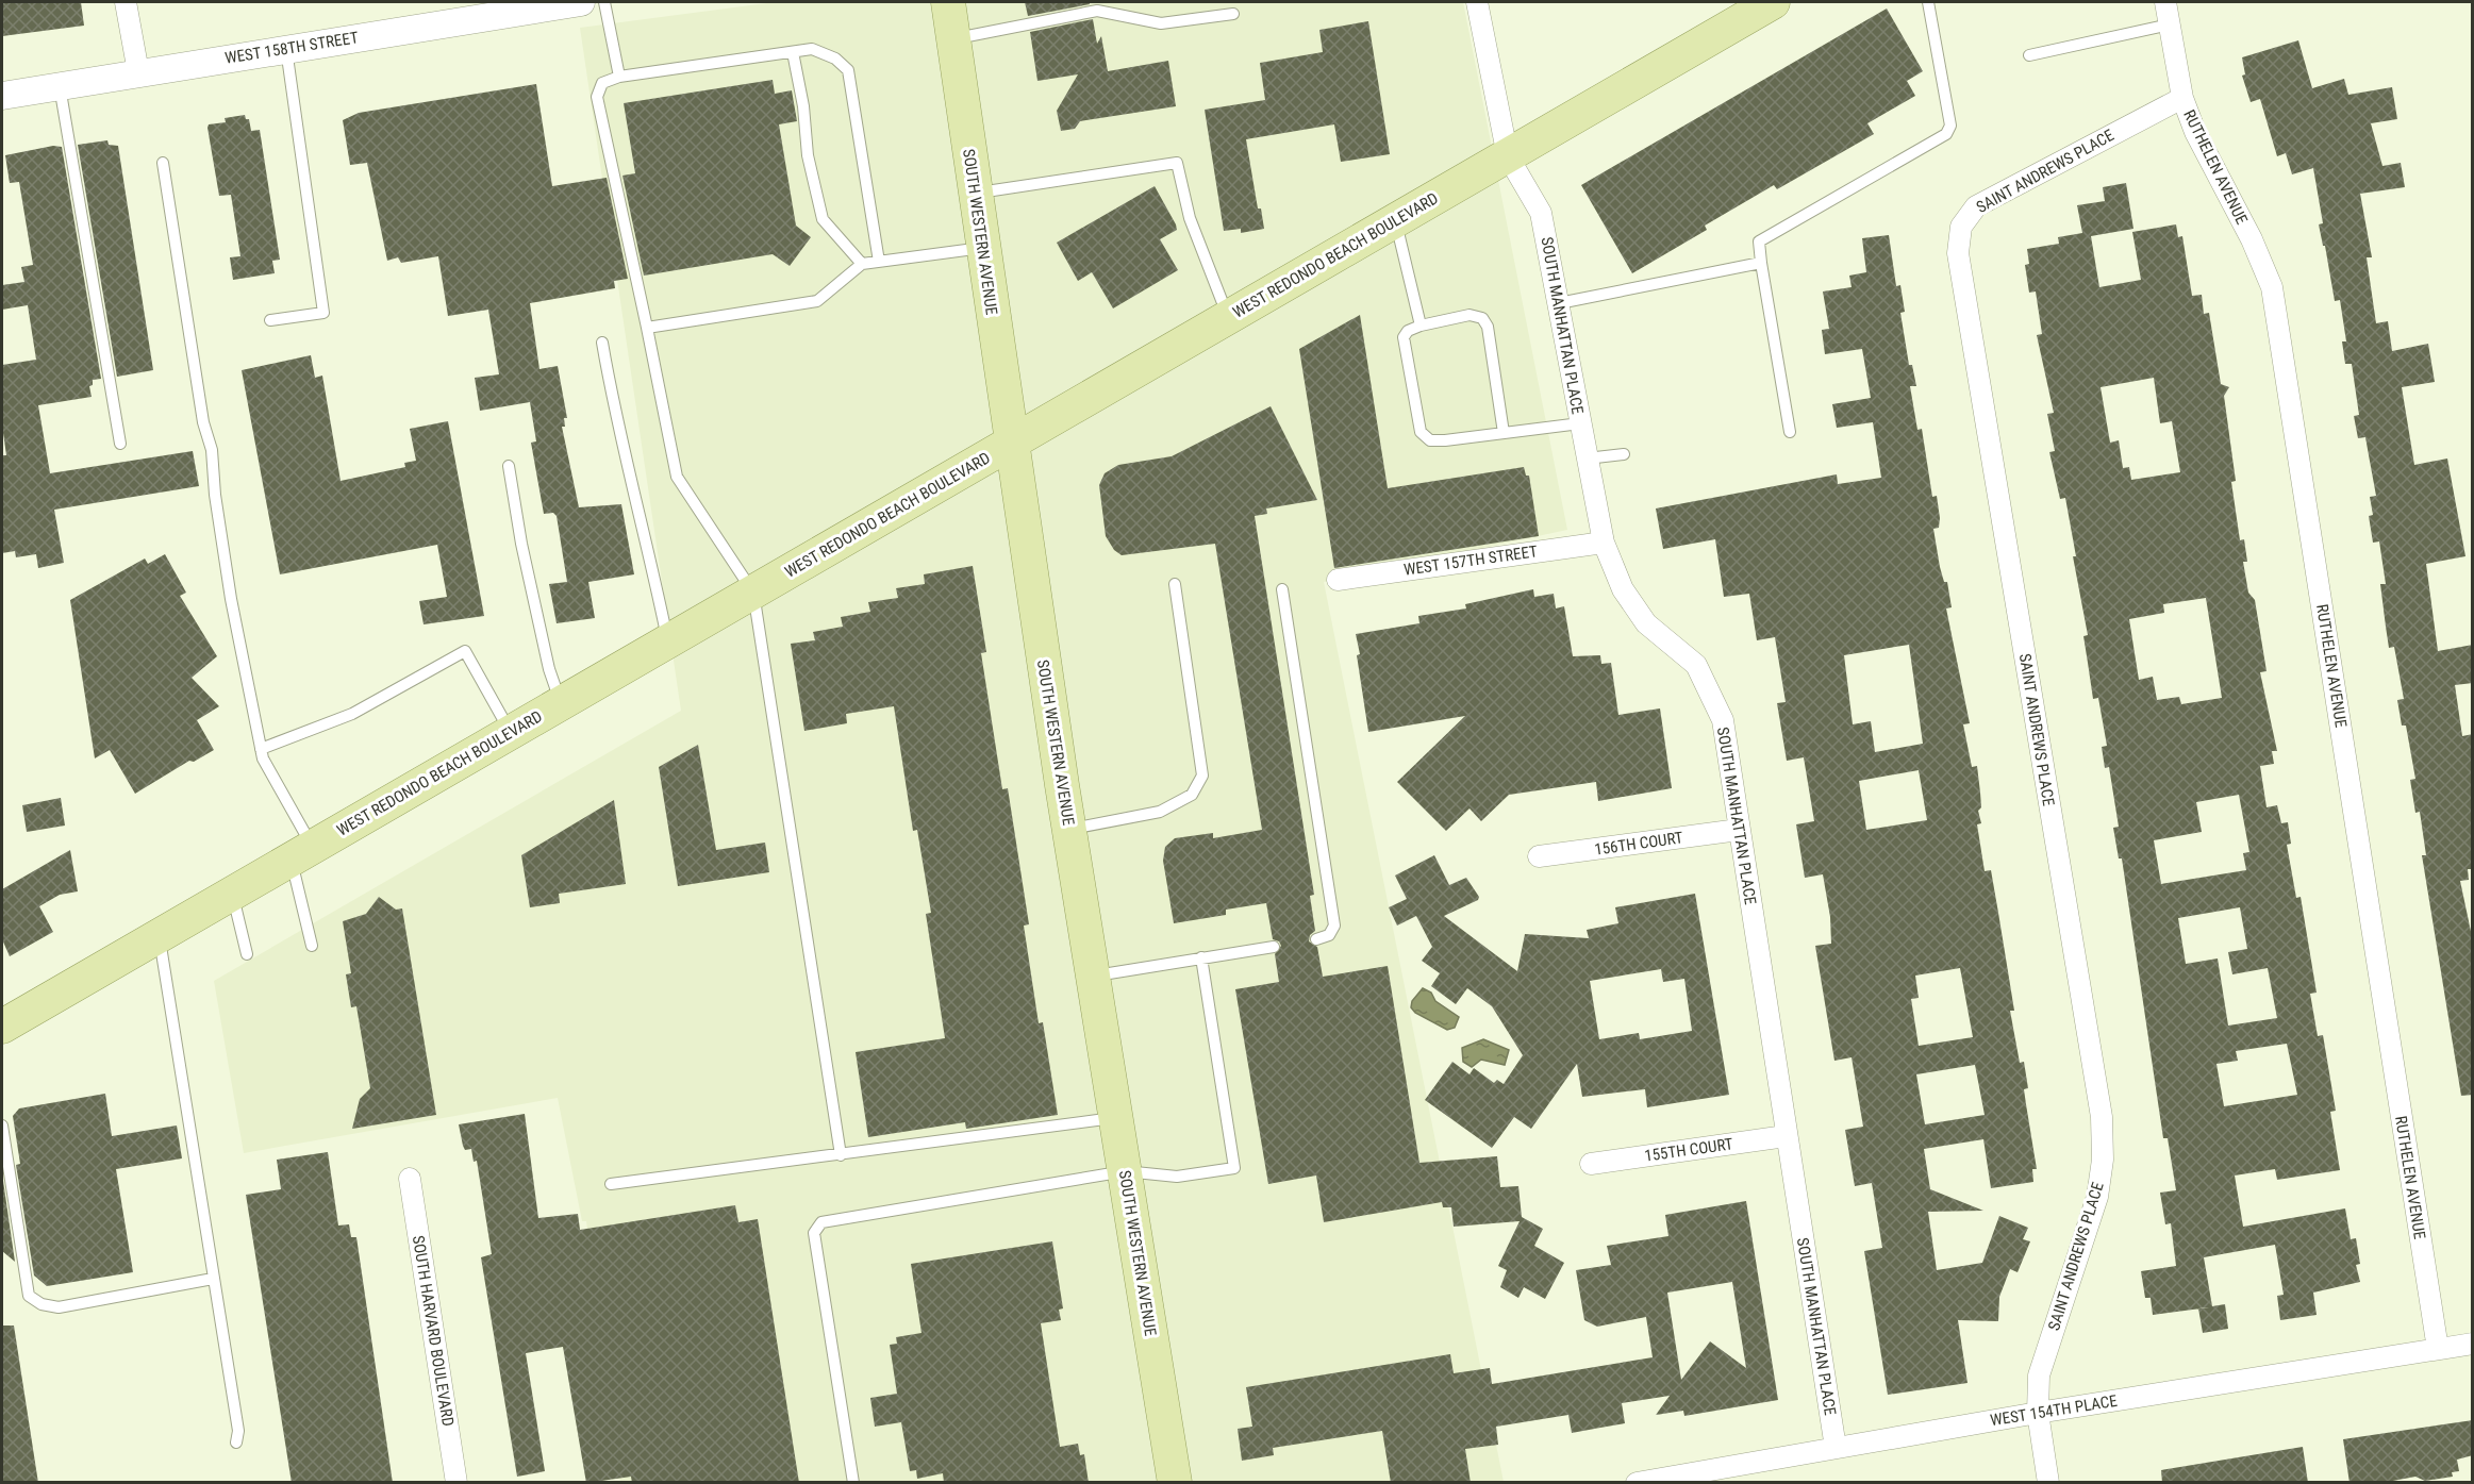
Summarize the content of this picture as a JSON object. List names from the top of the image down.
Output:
{
  "streets": {
    "main road": ["SOUTH WESTERN AVENUE", "WEST REDONDO BEACH BOULEVARD"],
    "street": [
      "WEST 158TH STREET",
      "RUTHELEN AVENUE",
      "SAINT ANDREWS PLACE",
      "SOUTH MANHATTAN PLACE",
      "WEST 157TH STREET",
      "156TH COURT",
      "155TH COURT",
      "SOUTH HARVARD BOULEVARD",
      "WEST 154TH PLACE"
    ]
  },
  "crossings": [
    ["RUTHELEN AVENUE", "SAINT ANDREWS PLACE"],
    ["RUTHELEN AVENUE", "WEST 154TH PLACE"],
    ["SAINT ANDREWS PLACE", "WEST 154TH PLACE"],
    ["SOUTH WESTERN AVENUE", "WEST REDONDO BEACH BOULEVARD"],
    ["WEST REDONDO BEACH BOULEVARD", "SOUTH MANHATTAN PLACE"],
    ["SOUTH MANHATTAN PLACE", "WEST 157TH STREET"],
    ["SOUTH MANHATTAN PLACE", "156TH COURT"],
    ["SOUTH MANHATTAN PLACE", "155TH COURT"],
    ["SOUTH MANHATTAN PLACE", "WEST 154TH PLACE"]
  ]
}
